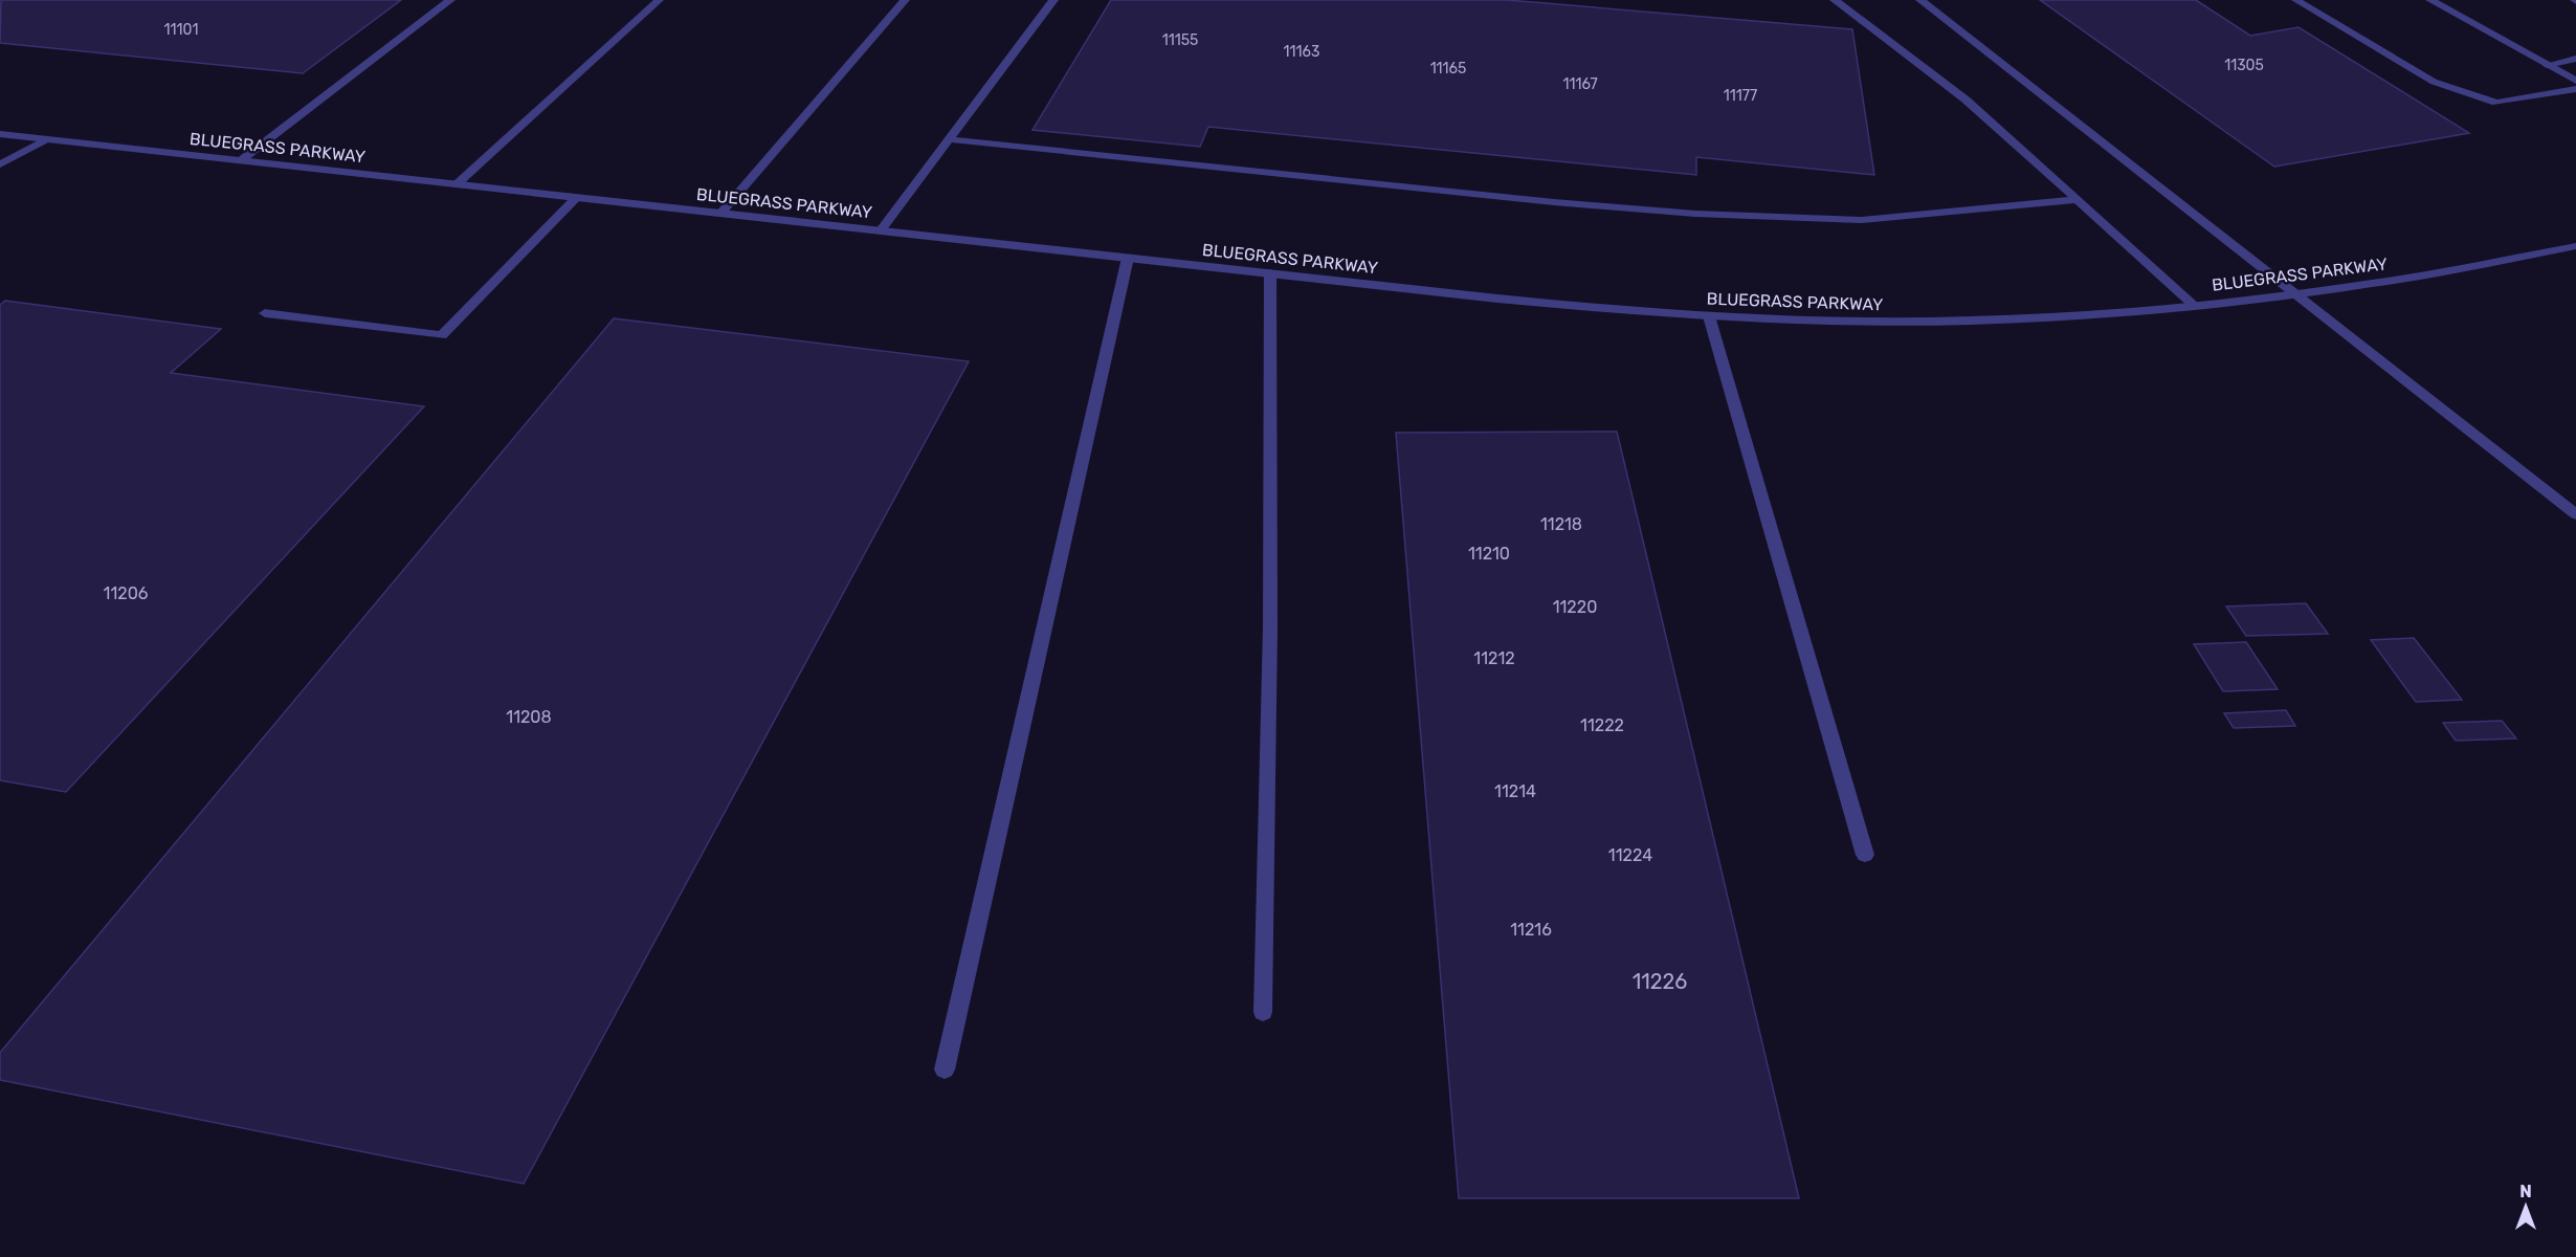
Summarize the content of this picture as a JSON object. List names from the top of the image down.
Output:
{
  "streets": {
    "street": ["BLUEGRASS PARKWAY"]
  },
  "house_numbers": [
    "11101",
    "11155",
    "11163",
    "11305",
    "11165",
    "11167",
    "11177",
    "11218",
    "11210",
    "11206",
    "11220",
    "11212",
    "11208",
    "11222",
    "11214",
    "11224",
    "11216",
    "11226"
  ],
  "north": "top"
}
